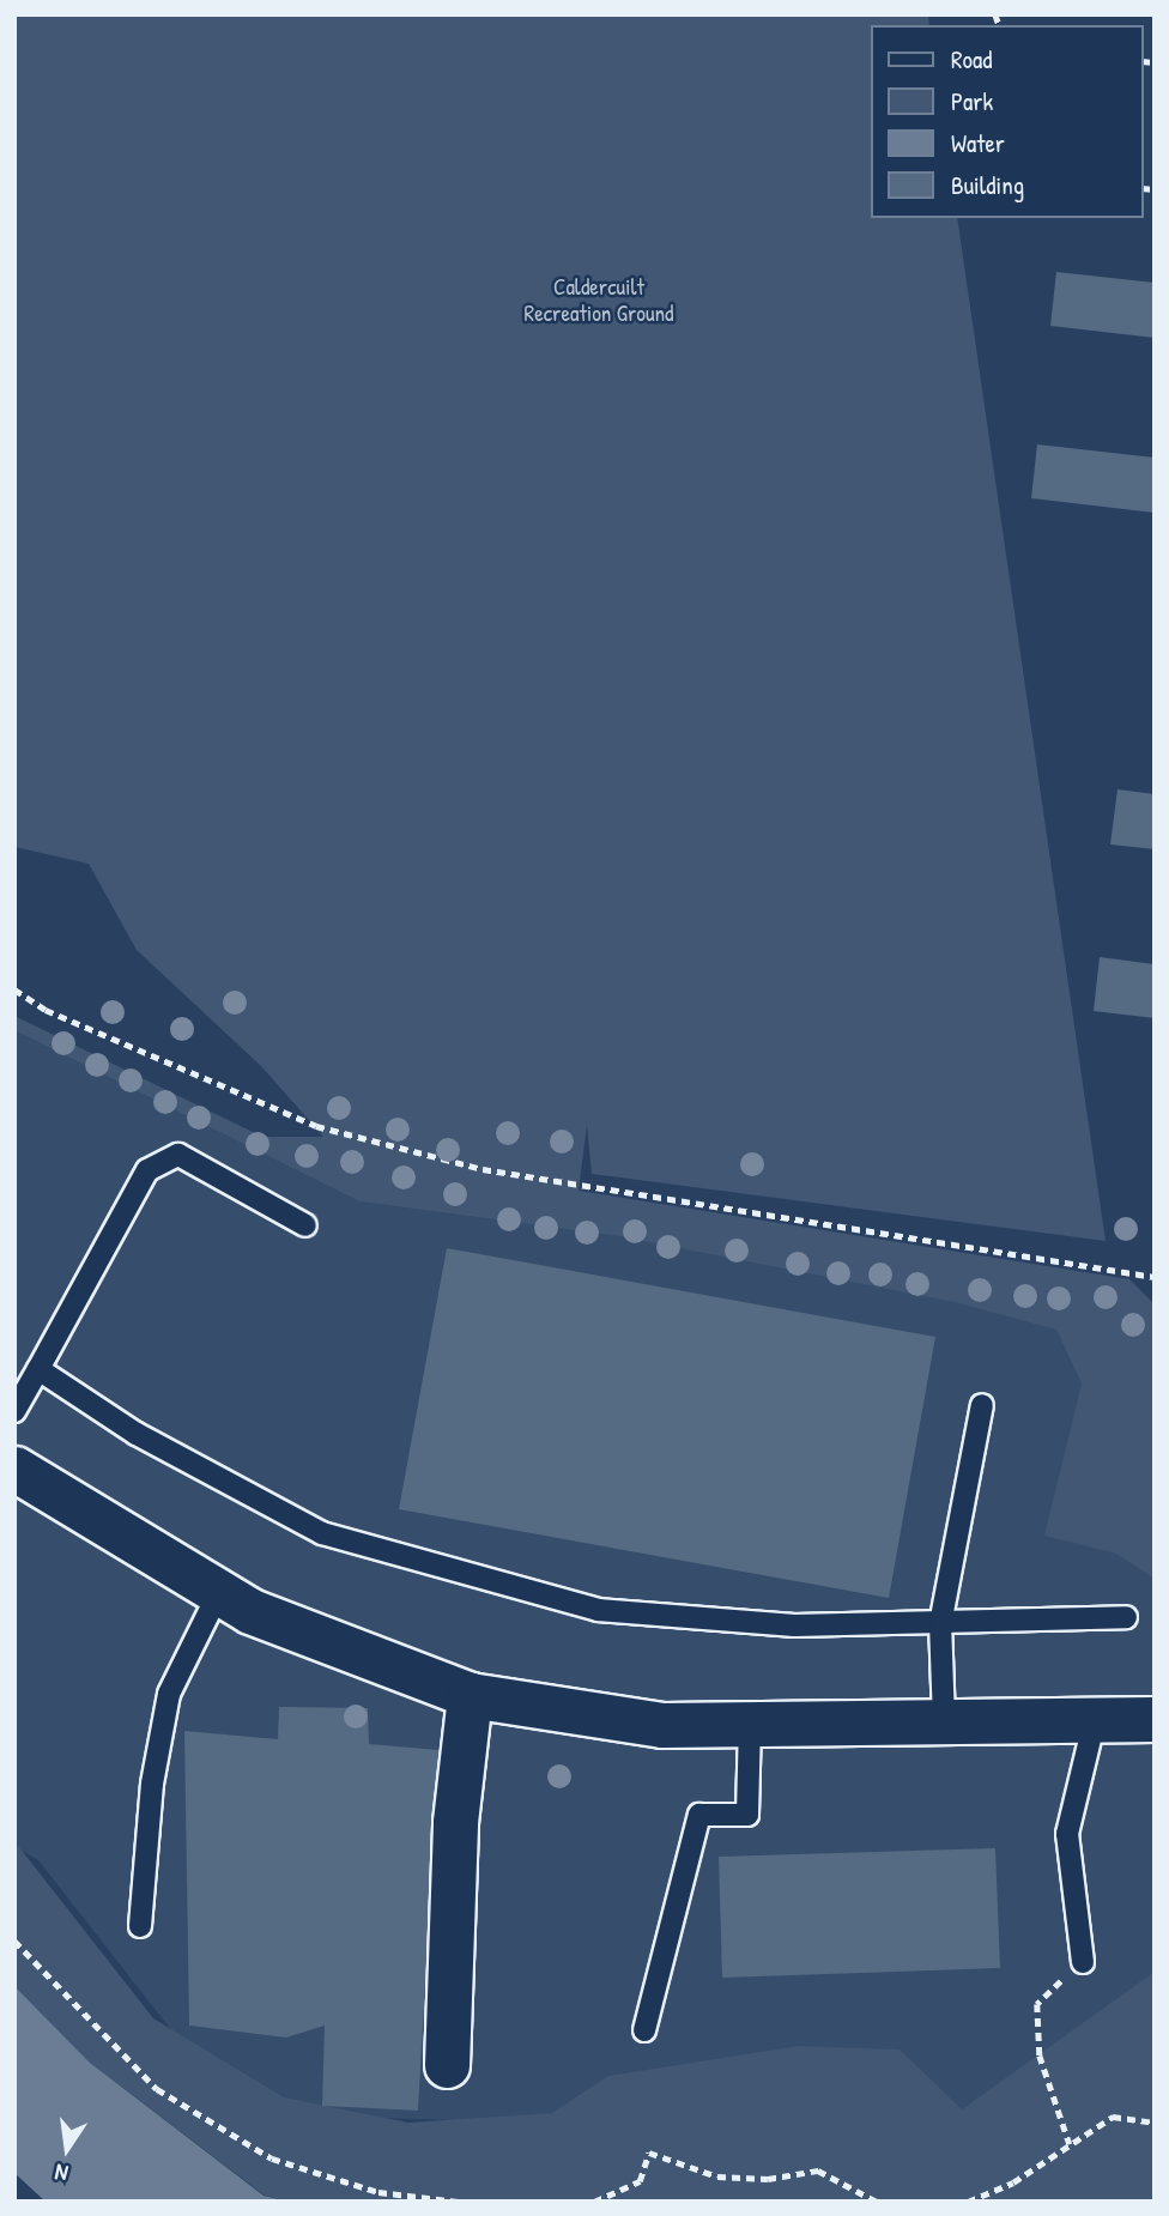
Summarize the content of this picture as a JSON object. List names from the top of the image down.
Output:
{
  "parks": ["Caldercuilt Recreation Ground"],
  "legend": [
    "Road",
    "Park",
    "Water",
    "Building"
  ],
  "north": "bottom"
}
